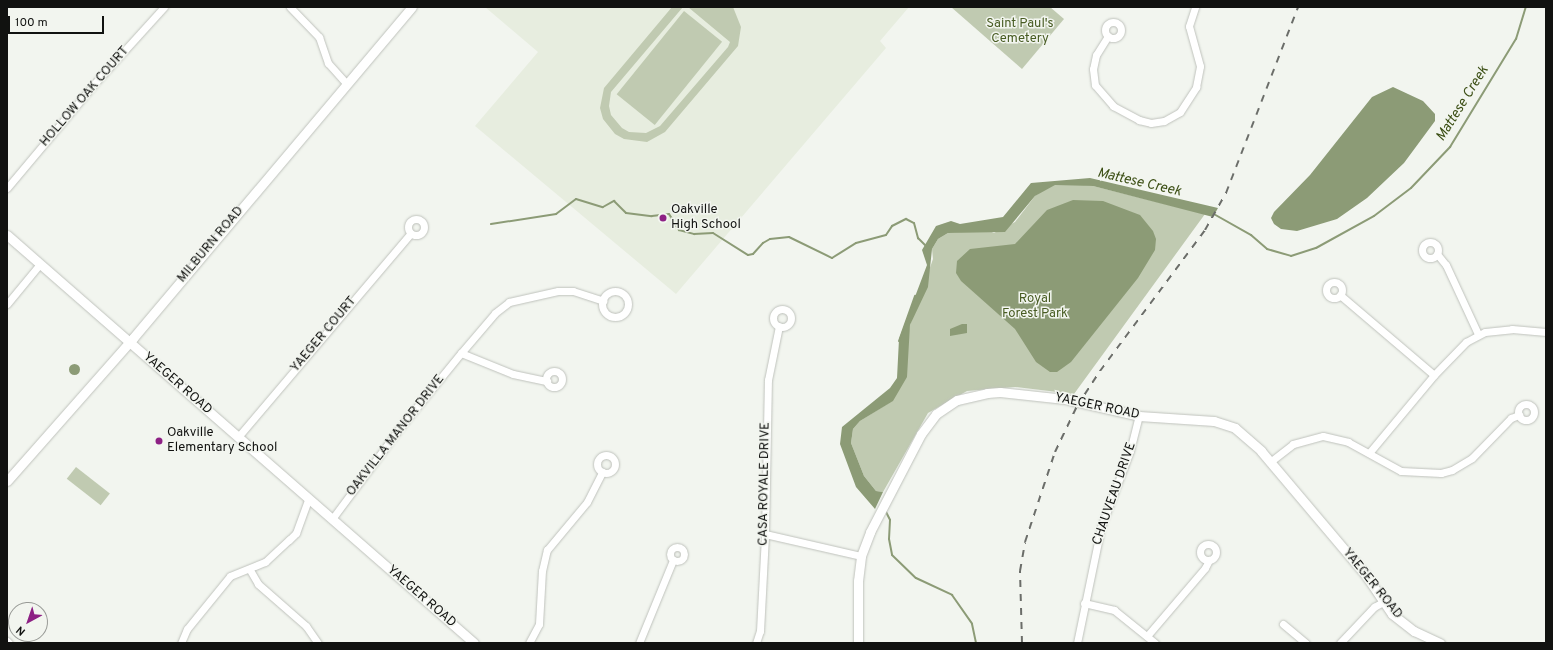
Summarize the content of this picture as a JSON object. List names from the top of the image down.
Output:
{
  "streets": {
    "street": [
      "HOLLOW OAK COURT",
      "MILBURN ROAD",
      "YAEGER COURT",
      "YAEGER ROAD",
      "OAKVILLA MANOR DRIVE",
      "CASA ROYALE DRIVE",
      "CHAUVEAU DRIVE"
    ]
  },
  "crossings": [
    ["MILBURN ROAD", "YAEGER ROAD"],
    ["YAEGER COURT", "YAEGER ROAD"],
    ["YAEGER ROAD", "OAKVILLA MANOR DRIVE"],
    ["YAEGER ROAD", "CHAUVEAU DRIVE"]
  ],
  "water": ["Mattese Creek"],
  "parks": ["Saint Paul's Cemetery", "Royal Forest Park"],
  "places": ["Oakville High School", "Oakville Elementary School"],
  "scale_bar": "100 m",
  "north": "bottom left"
}
